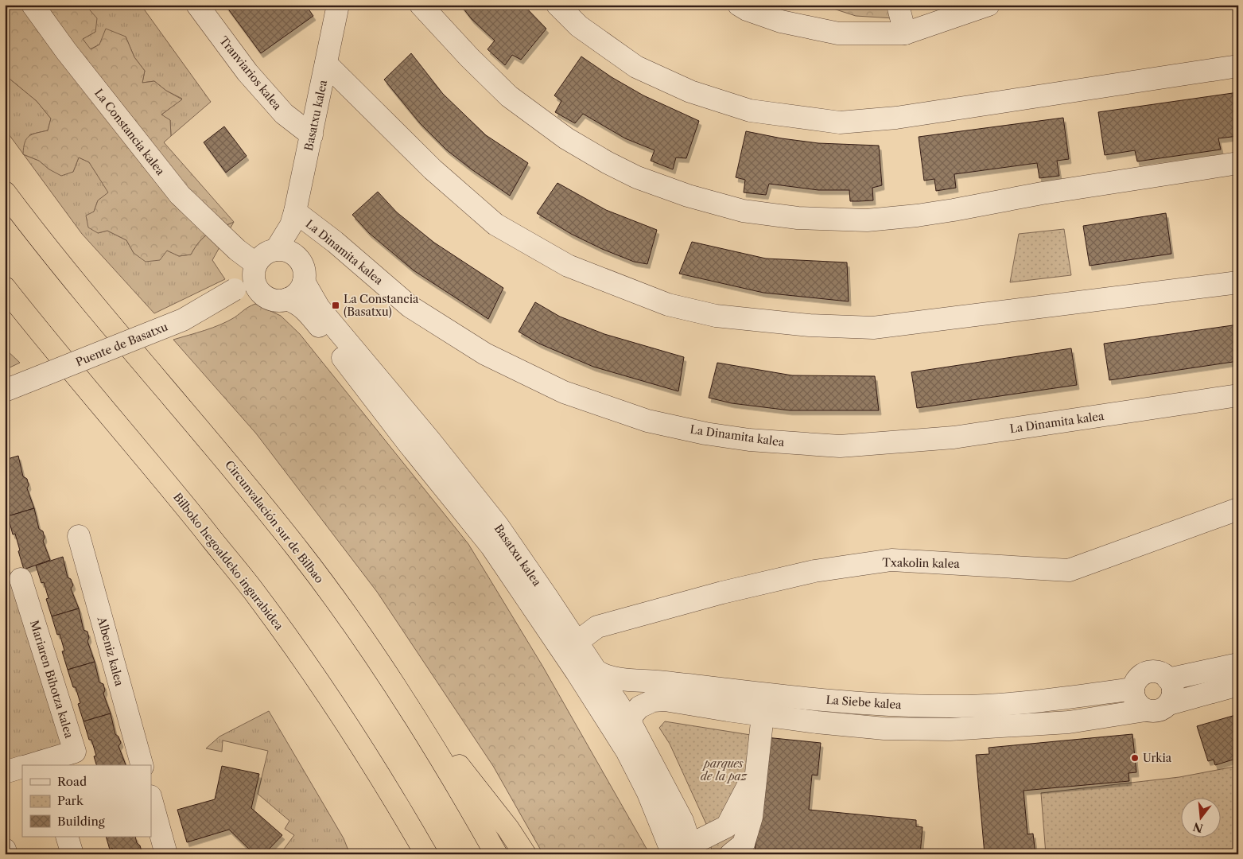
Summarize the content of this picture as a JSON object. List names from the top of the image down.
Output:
{
  "streets": {
    "highway": ["Circunvalación sur de Bilbao", "Bilboko hegoaldeko ingurabidea"],
    "street": [
      "Tranviarios kalea",
      "Basatxu kalea",
      "La Constancia kalea",
      "La Dinamita kalea",
      "Puente de Basatxu",
      "Txakolin kalea",
      "Albeniz kalea",
      "Mariaren Bihotza kalea",
      "La Siebe kalea"
    ]
  },
  "crossings": [
    ["Tranviarios kalea", "Basatxu kalea"],
    ["Basatxu kalea", "La Constancia kalea"],
    ["Basatxu kalea", "La Dinamita kalea"],
    ["Basatxu kalea", "Puente de Basatxu"],
    ["Basatxu kalea", "La Siebe kalea"],
    ["La Constancia kalea", "Puente de Basatxu"]
  ],
  "parks": ["parques de la paz"],
  "places": {
    "transit": ["La Constancia (Basatxu)"],
    "other": ["Urkia"]
  },
  "legend": ["Road", "Park", "Building"],
  "north": "bottom"
}
